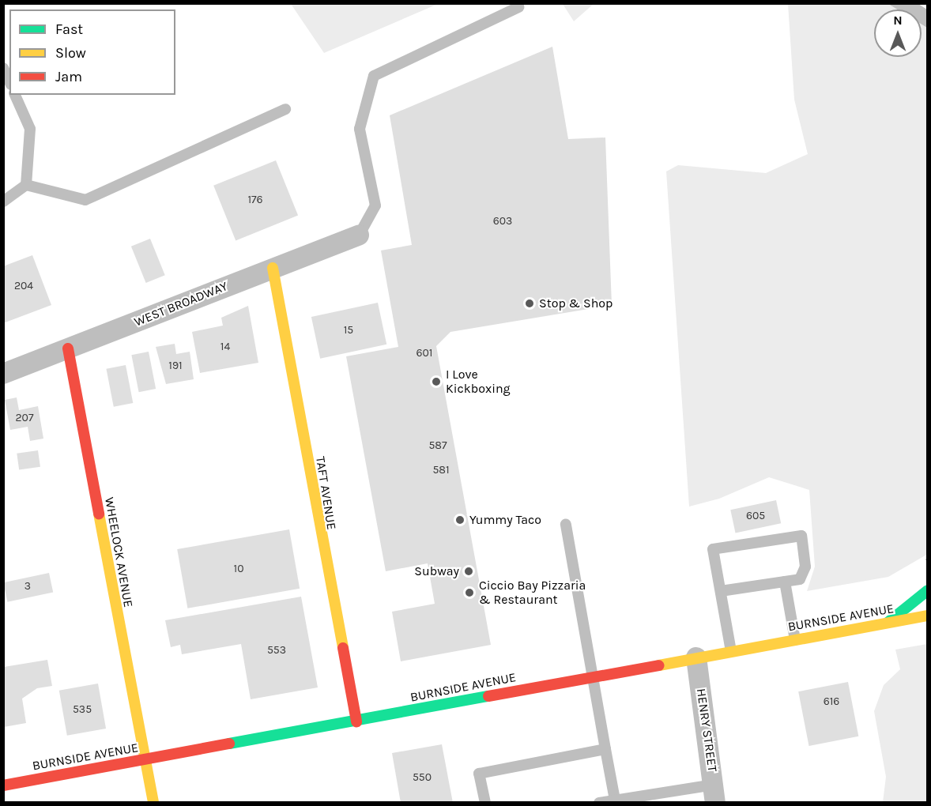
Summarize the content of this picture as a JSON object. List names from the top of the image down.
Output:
{
  "streets": {
    "main road": ["TAFT AVENUE", "WHEELOCK AVENUE", "BURNSIDE AVENUE"],
    "street": ["WEST BROADWAY", "HENRY STREET"]
  },
  "crossings": [
    ["WEST BROADWAY", "TAFT AVENUE"],
    ["WEST BROADWAY", "WHEELOCK AVENUE"],
    ["TAFT AVENUE", "BURNSIDE AVENUE"],
    ["WHEELOCK AVENUE", "BURNSIDE AVENUE"],
    ["BURNSIDE AVENUE", "HENRY STREET"]
  ],
  "places": [
    "Stop & Shop",
    "I Love Kickboxing",
    "Yummy Taco",
    "Subway",
    "Ciccio Bay Pizzaria & Restaurant"
  ],
  "house_numbers": [
    "176",
    "603",
    "204",
    "15",
    "14",
    "601",
    "191",
    "207",
    "587",
    "581",
    "605",
    "10",
    "3",
    "553",
    "616",
    "535",
    "550"
  ],
  "legend": ["Fast", "Slow", "Jam"],
  "north": "top"
}
